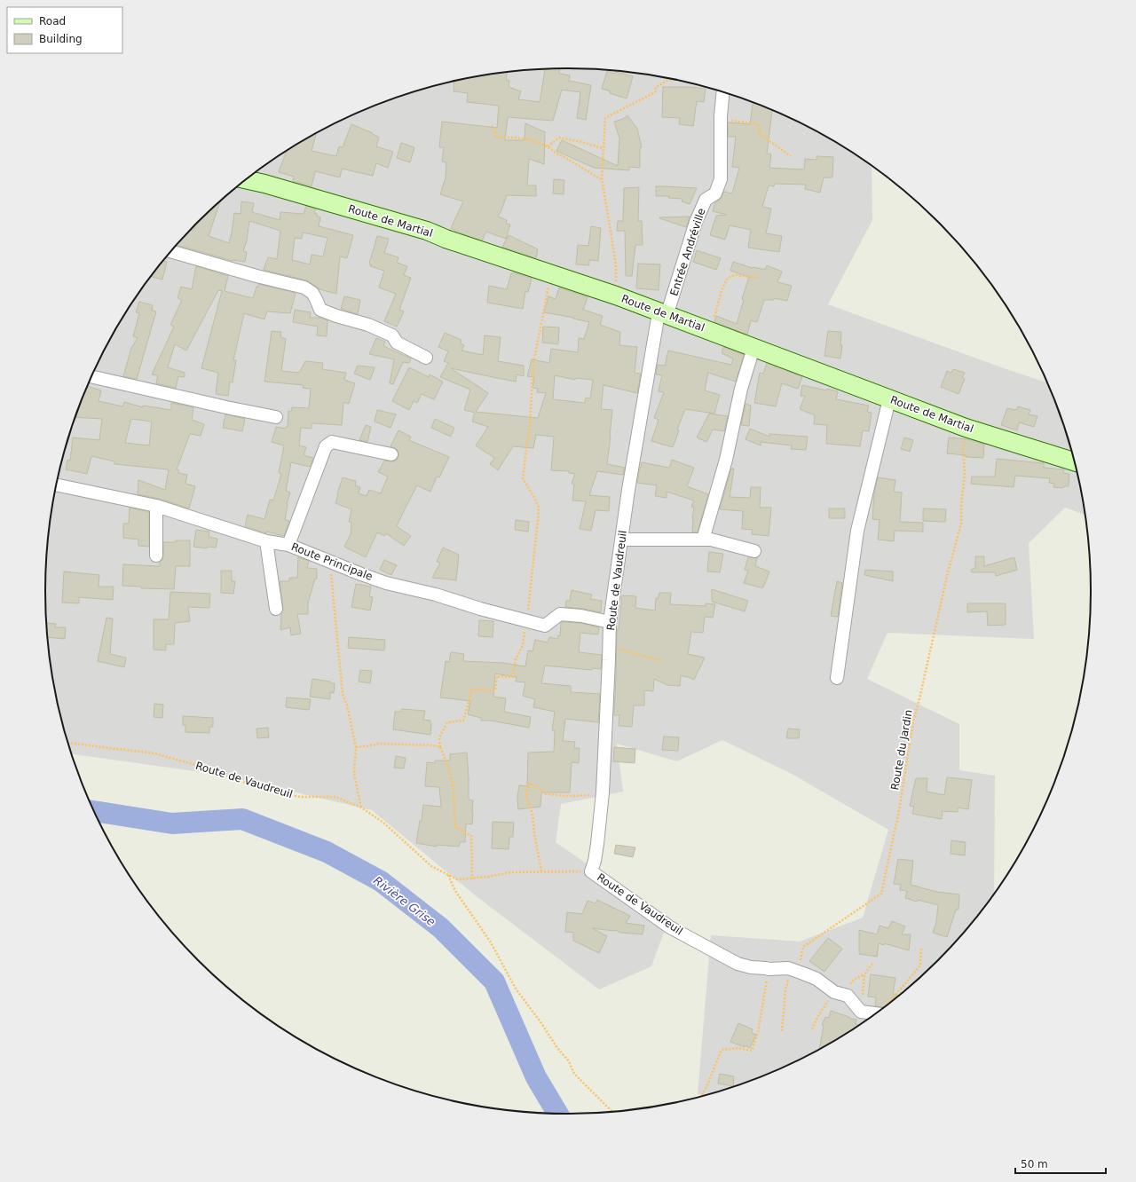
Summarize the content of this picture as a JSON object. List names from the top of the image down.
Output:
{
  "streets": {
    "street": [
      "Route de Martial",
      "Entrée Andréville",
      "Route Principale",
      "Route de Vaudreuil"
    ],
    "path": ["Route du Jardin"]
  },
  "crossings": [
    ["Route de Martial", "Entrée Andréville"],
    ["Route de Martial", "Route de Vaudreuil"],
    ["Route de Martial", "Route du Jardin"],
    ["Entrée Andréville", "Route de Vaudreuil"],
    ["Route Principale", "Route de Vaudreuil"],
    ["Route de Vaudreuil", "Route du Jardin"]
  ],
  "water": ["Rivière Grise"],
  "legend": ["Road", "Building"],
  "scale_bar": "50 m"
}
